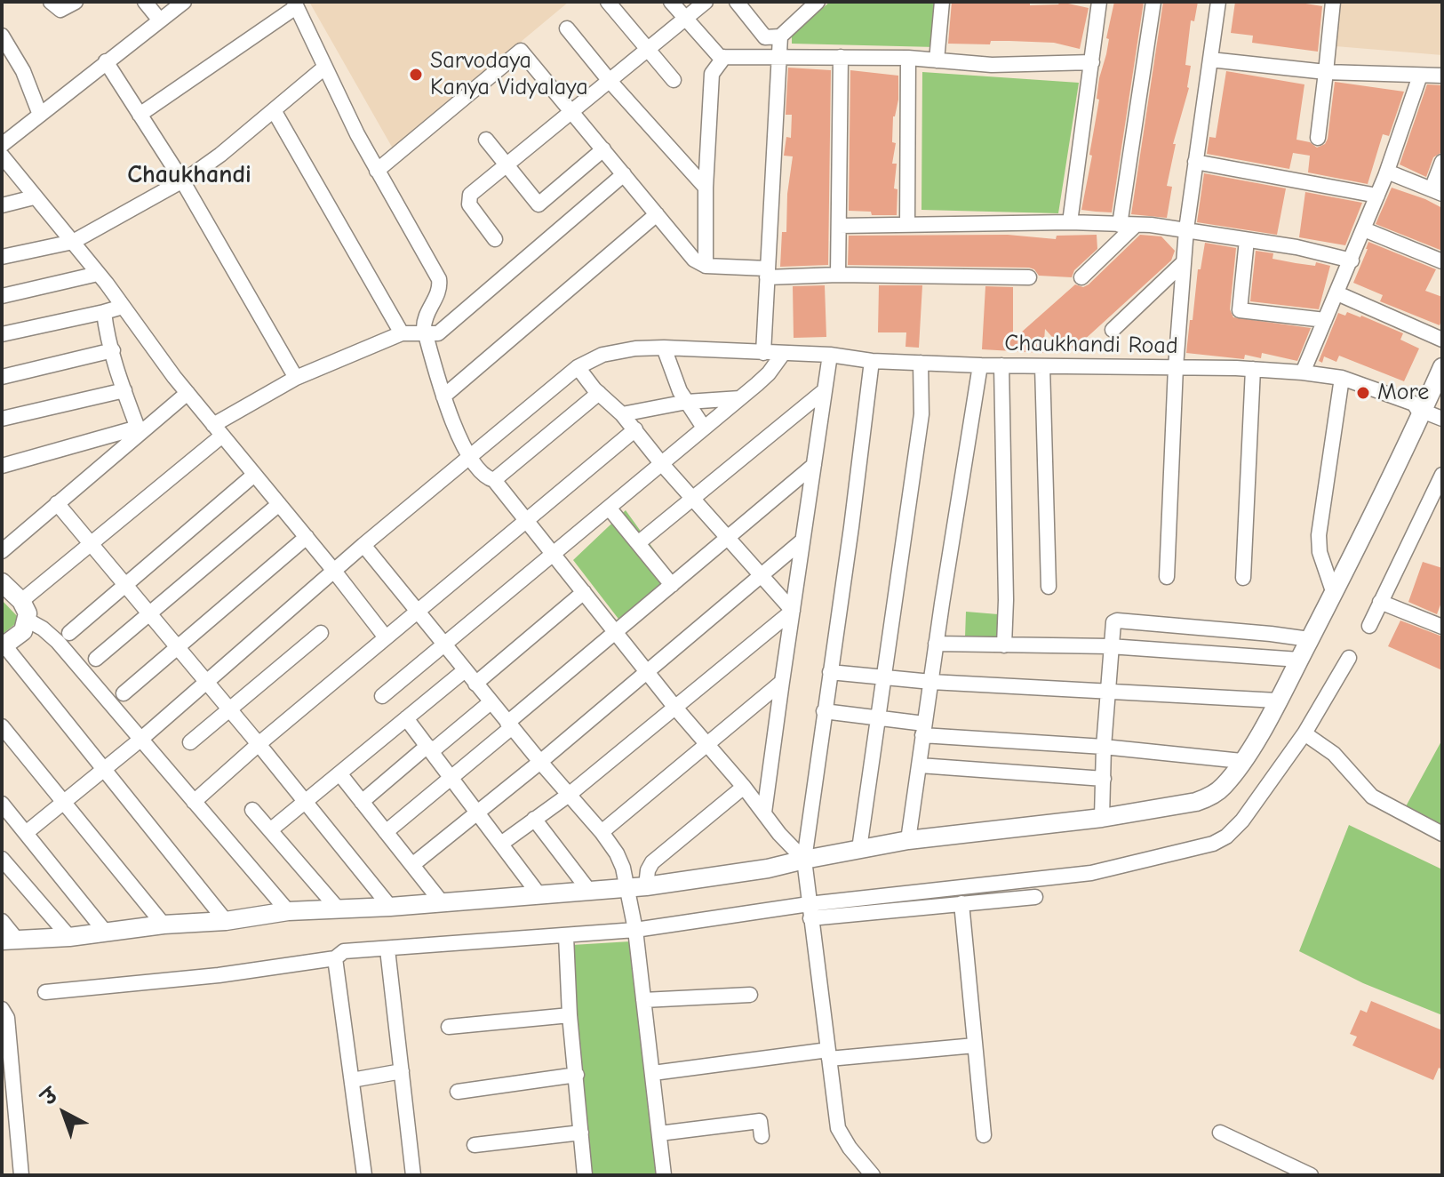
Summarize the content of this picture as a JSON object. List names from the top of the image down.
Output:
{
  "streets": {
    "street": ["Chaukhandi Road"]
  },
  "districts": ["Chaukhandi"],
  "places": ["Sarvodaya Kanya Vidyalaya", "More"],
  "north": "top left"
}
